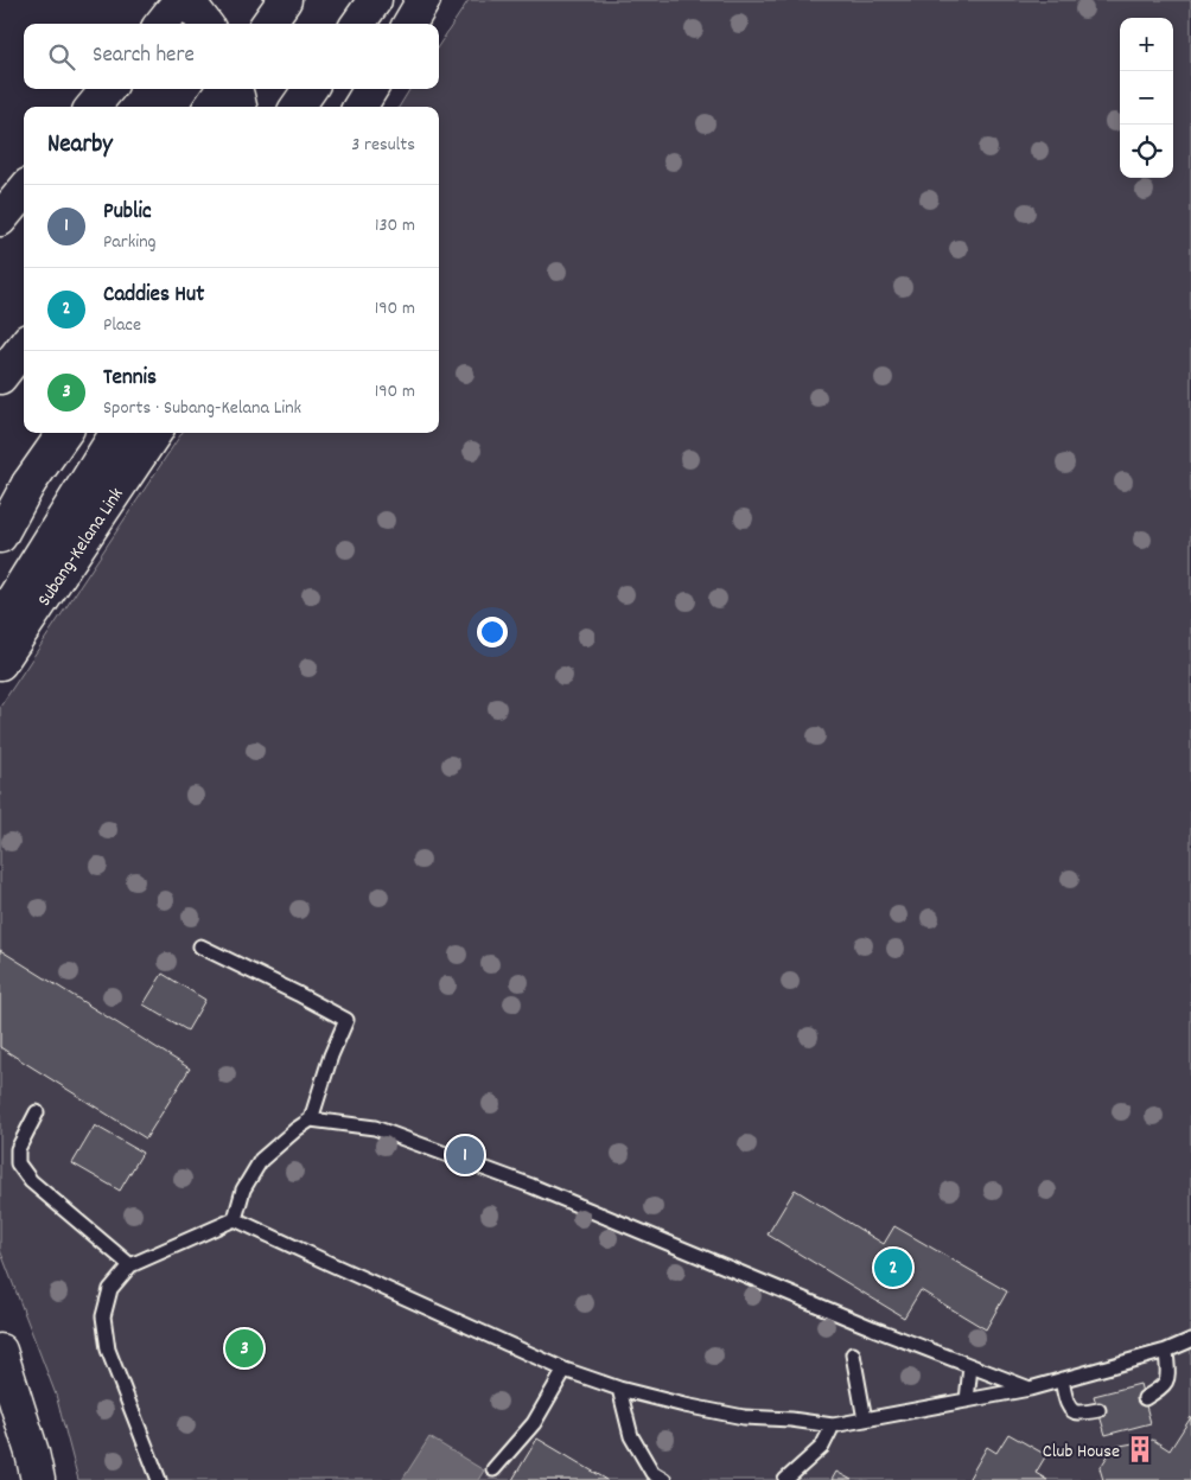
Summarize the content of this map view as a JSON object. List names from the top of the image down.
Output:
{
  "streets": {
    "main road": ["Subang-Kelana Link"]
  },
  "places": {
    "building": ["Club House"]
  },
  "page": {
    "map_buttons": ["+", "−"],
    "search": "Search here",
    "heading": ["Nearby", "3 results"],
    "list": [
      {
        "mark": "1",
        "name": "Public",
        "note": "Parking",
        "value": "130 m"
      },
      {
        "mark": "2",
        "name": "Caddies Hut",
        "note": "Place",
        "value": "190 m"
      },
      {
        "mark": "3",
        "name": "Tennis",
        "note": "Sports · Subang-Kelana Link",
        "value": "190 m"
      }
    ],
    "pins": ["1", "2", "3"]
  }
}
